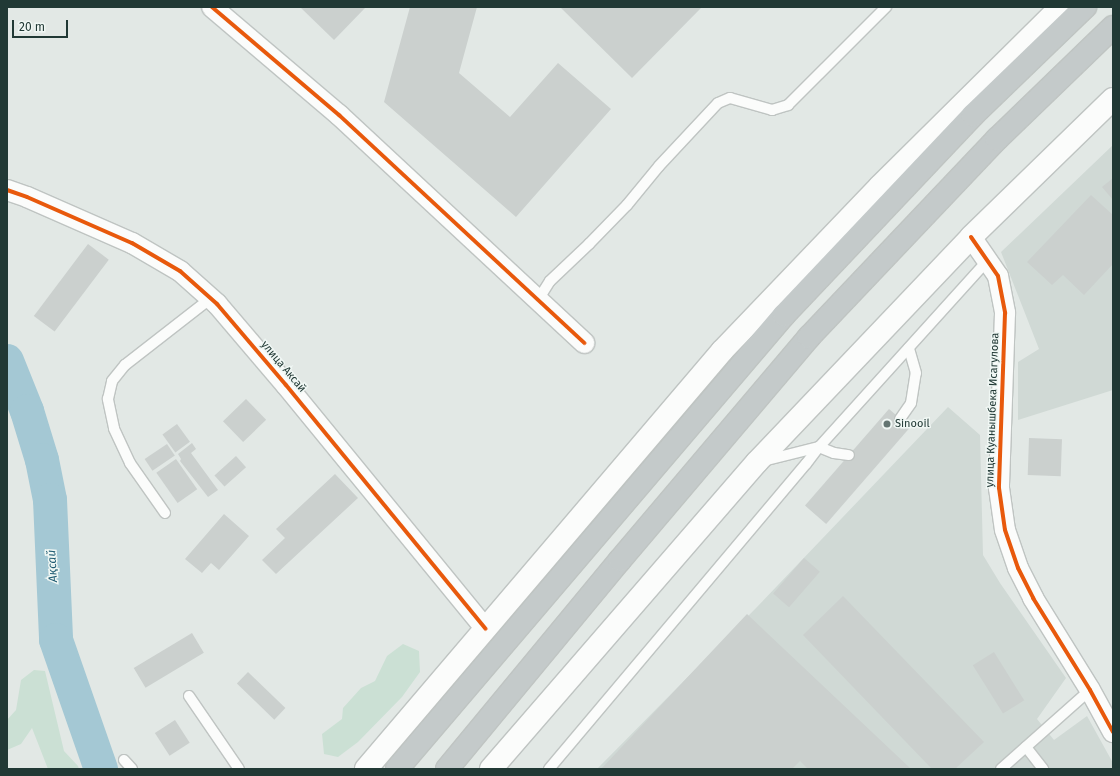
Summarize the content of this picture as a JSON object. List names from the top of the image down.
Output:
{
  "streets": {
    "street": ["улица Аксай", "улица Куанышбека Исагулова"]
  },
  "water": ["Ақсай"],
  "places": ["Sinooil"],
  "scale_bar": "20 m"
}
